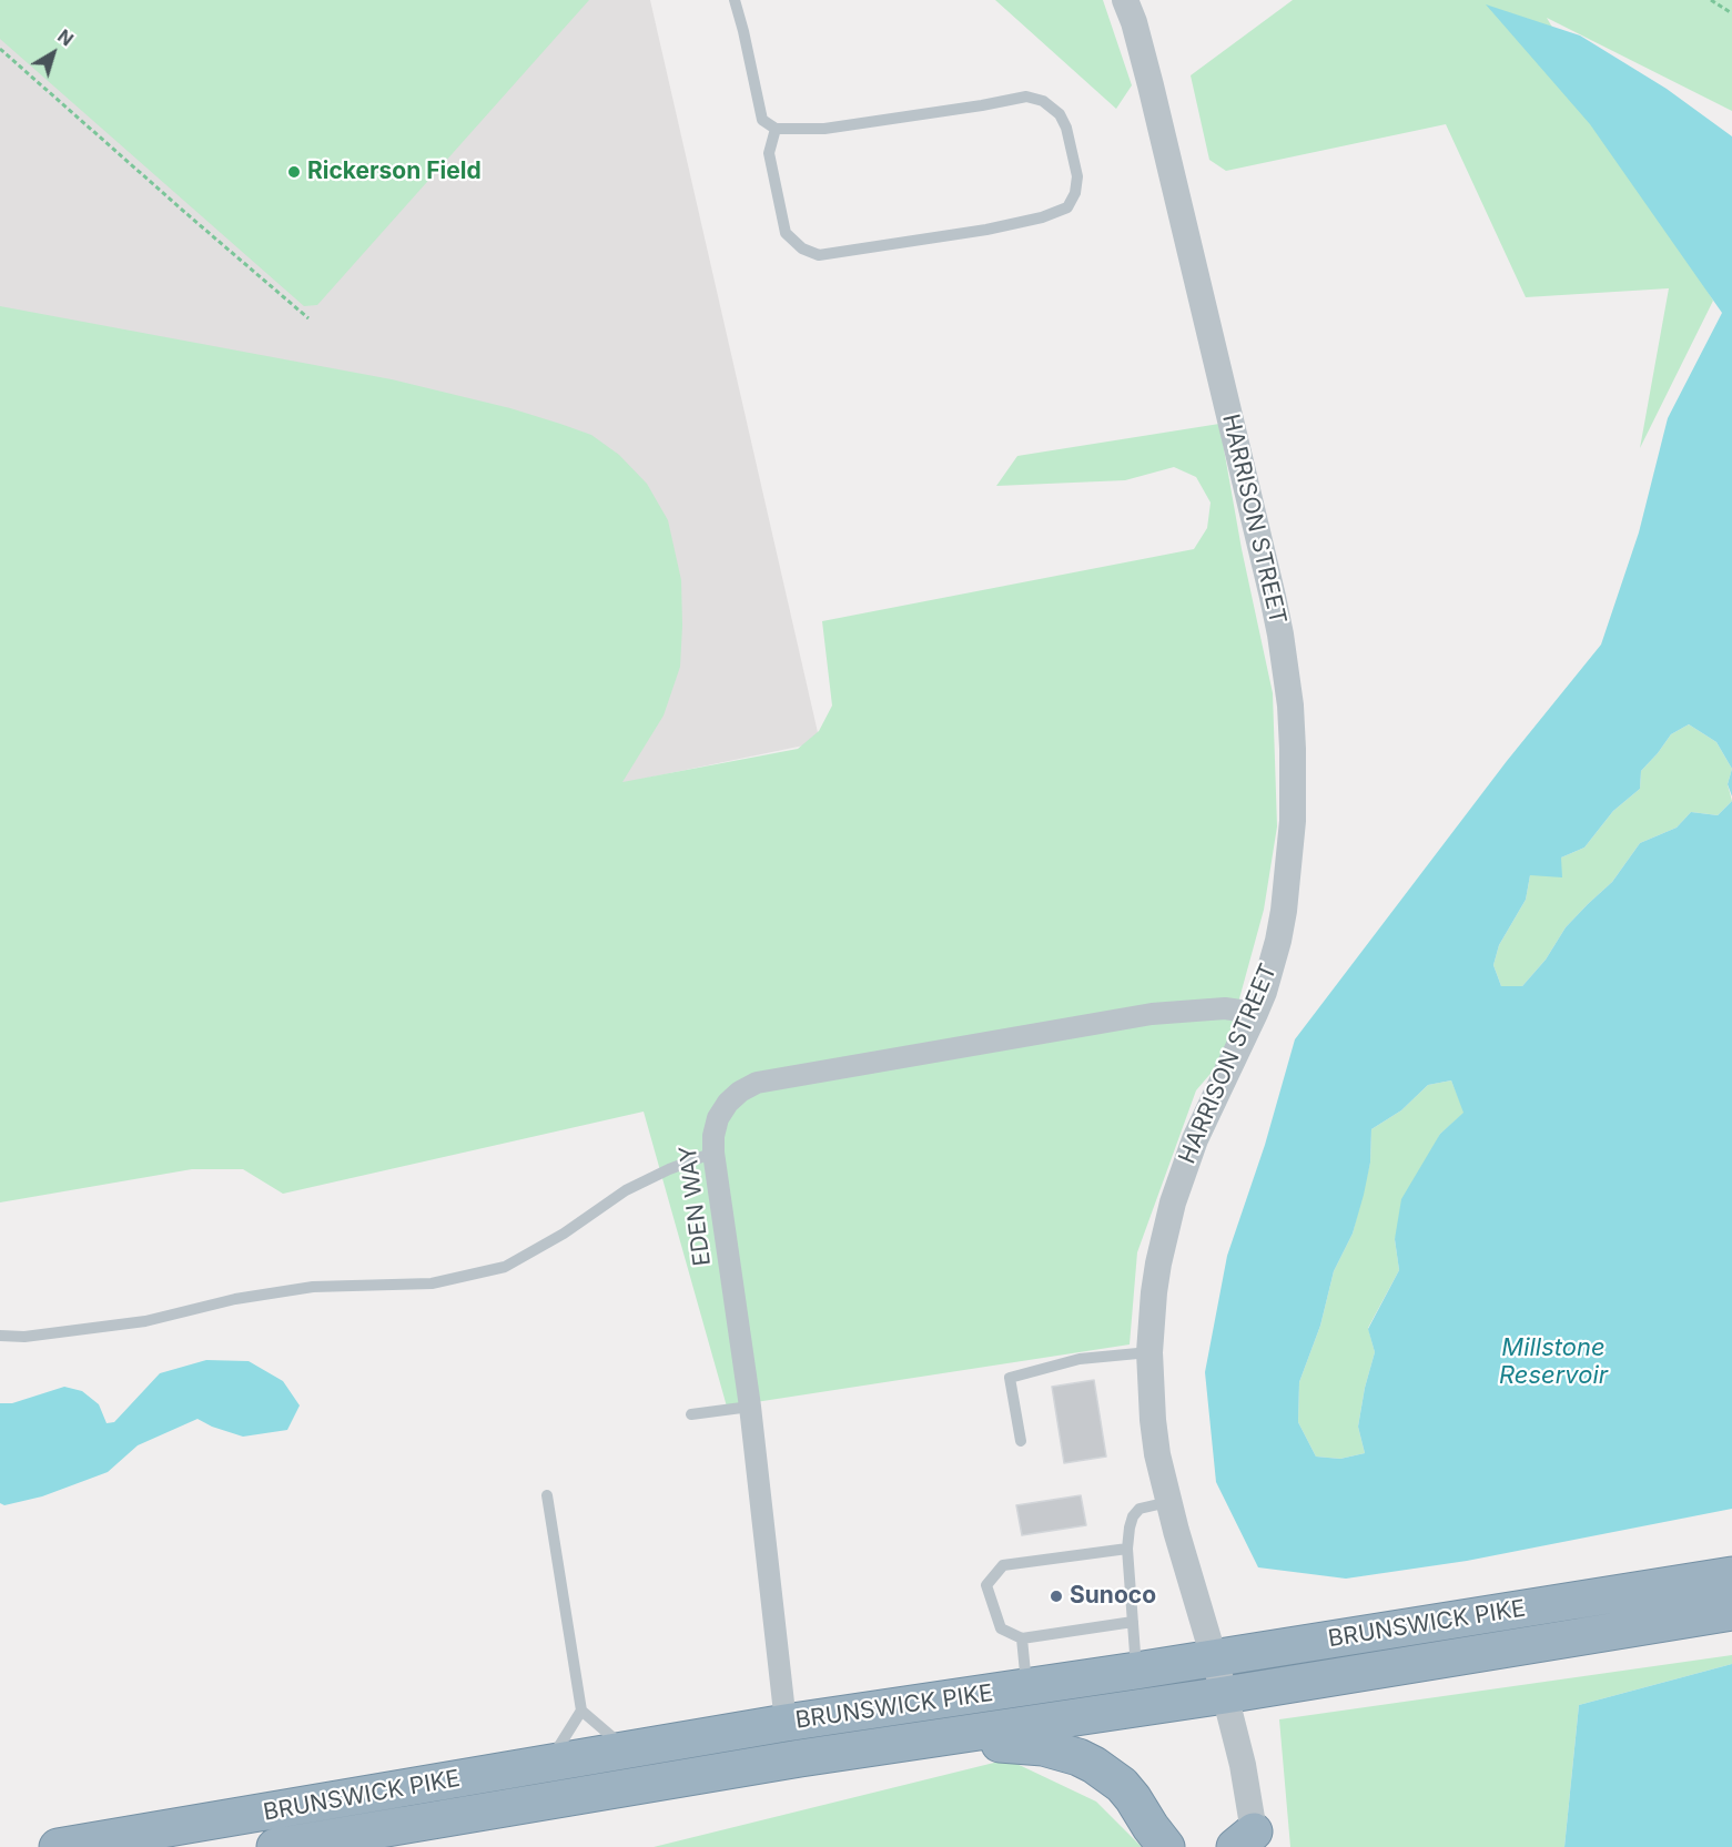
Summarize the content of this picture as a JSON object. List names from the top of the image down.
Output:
{
  "streets": {
    "highway": ["BRUNSWICK PIKE"],
    "street": ["HARRISON STREET", "EDEN WAY"]
  },
  "crossings": [
    ["HARRISON STREET", "EDEN WAY"],
    ["HARRISON STREET", "BRUNSWICK PIKE"],
    ["EDEN WAY", "BRUNSWICK PIKE"]
  ],
  "water": ["Millstone Reservoir"],
  "places": ["Rickerson Field", "Sunoco"],
  "north": "top right"
}
